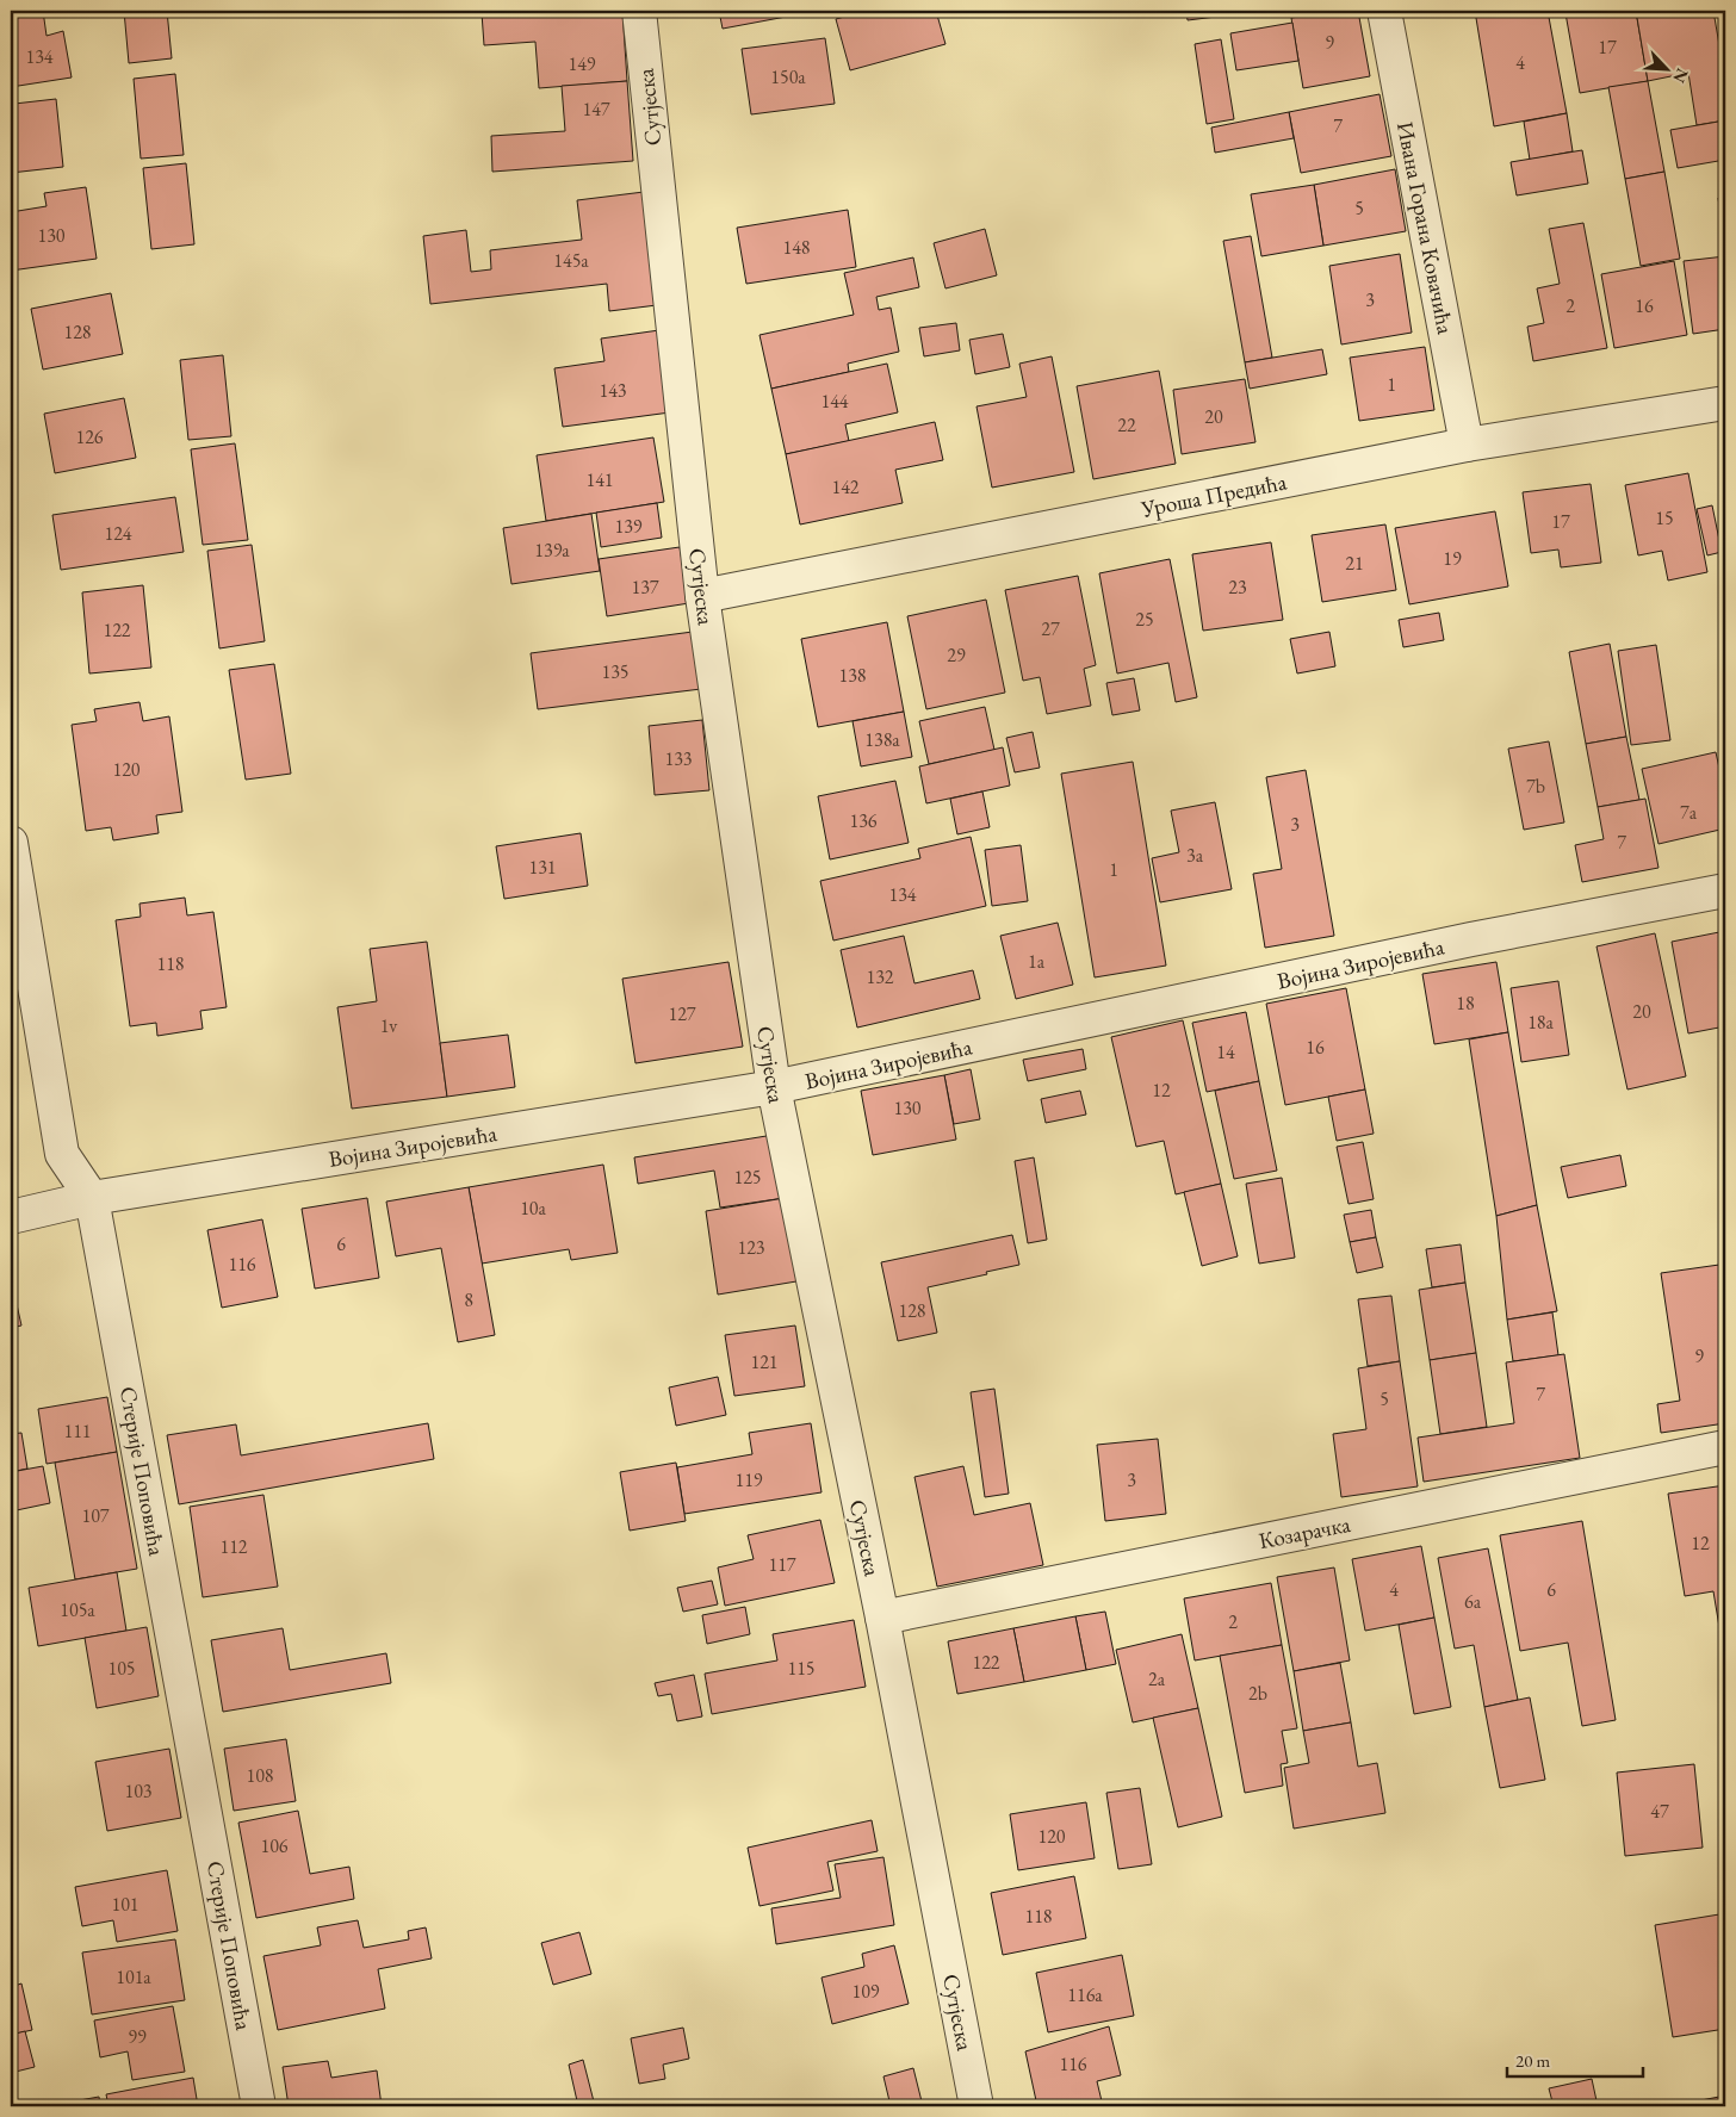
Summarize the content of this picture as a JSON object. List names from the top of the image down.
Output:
{
  "streets": {
    "street": [
      "Сутјеска",
      "Ивана Горана Ковачића",
      "Уроша Предића",
      "Војина Зиројевића",
      "Стерије Поповића",
      "Козарачка"
    ]
  },
  "crossings": [
    ["Сутјеска", "Уроша Предића"],
    ["Сутјеска", "Војина Зиројевића"],
    ["Сутјеска", "Козарачка"],
    ["Ивана Горана Ковачића", "Уроша Предића"],
    ["Војина Зиројевића", "Стерије Поповића"]
  ],
  "house_numbers": [
    "9",
    "17",
    "134",
    "4",
    "149",
    "150a",
    "147",
    "7",
    "5",
    "130",
    "148",
    "145a",
    "3",
    "2",
    "16",
    "128",
    "1",
    "143",
    "144",
    "20",
    "22",
    "126",
    "141",
    "142",
    "15",
    "17",
    "139",
    "124",
    "139a",
    "19",
    "21",
    "137",
    "23",
    "25",
    "27",
    "122",
    "29",
    "135",
    "138",
    "138a",
    "133",
    "120",
    "7b",
    "7a",
    "136",
    "3",
    "7",
    "3a",
    "131",
    "1",
    "134",
    "1a",
    "118",
    "132",
    "18",
    "20",
    "127",
    "18a",
    "1v",
    "16",
    "14",
    "12",
    "130",
    "125",
    "10a",
    "6",
    "123",
    "116",
    "8",
    "128",
    "9",
    "121",
    "7",
    "5",
    "111",
    "119",
    "3",
    "107",
    "12",
    "112",
    "117",
    "4",
    "6",
    "6a",
    "105a",
    "2",
    "122",
    "105",
    "115",
    "2a",
    "2b",
    "108",
    "103",
    "47",
    "120",
    "106",
    "101",
    "118",
    "101a",
    "109",
    "116a",
    "99",
    "116"
  ],
  "scale_bar": "20 m",
  "north": "bottom right"
}
